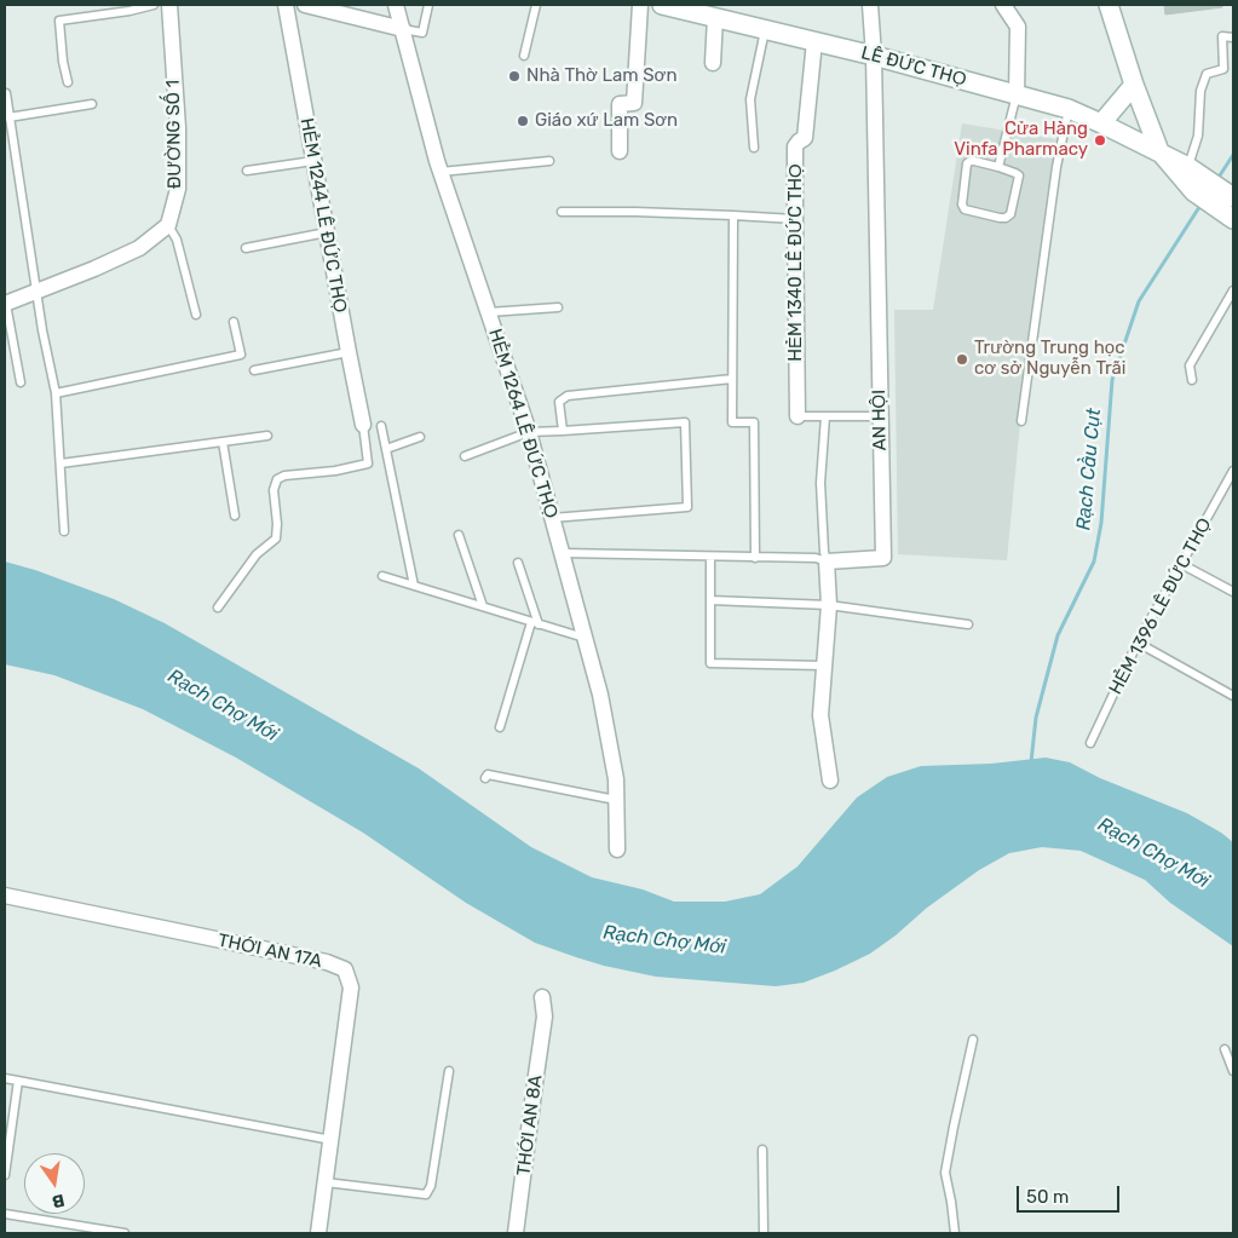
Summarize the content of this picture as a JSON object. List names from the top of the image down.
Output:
{
  "streets": {
    "main road": ["LÊ ĐỨC THỌ"],
    "street": [
      "ĐƯỜNG SỐ 1",
      "HẺM 1244 LÊ ĐỨC THỌ",
      "HẺM 1340 LÊ ĐỨC THỌ",
      "AN HỘI",
      "HẺM 1264 LÊ ĐỨC THỌ",
      "THỚI AN 17A",
      "THỚI AN 8A"
    ],
    "lane": ["HẺM 1396 LÊ ĐỨC THỌ"]
  },
  "crossings": [
    ["LÊ ĐỨC THỌ", "HẺM 1340 LÊ ĐỨC THỌ"],
    ["LÊ ĐỨC THỌ", "AN HỘI"]
  ],
  "water": ["Rạch Cầu Cụt", "Rạch Chợ Mới"],
  "places": [
    "Nhà Thờ Lam Sơn",
    "Giáo xứ Lam Sơn",
    "Cửa Hàng Vinfa Pharmacy",
    "Trường Trung học cơ sở Nguyễn Trãi"
  ],
  "scale_bar": "50 m",
  "north": "bottom"
}
